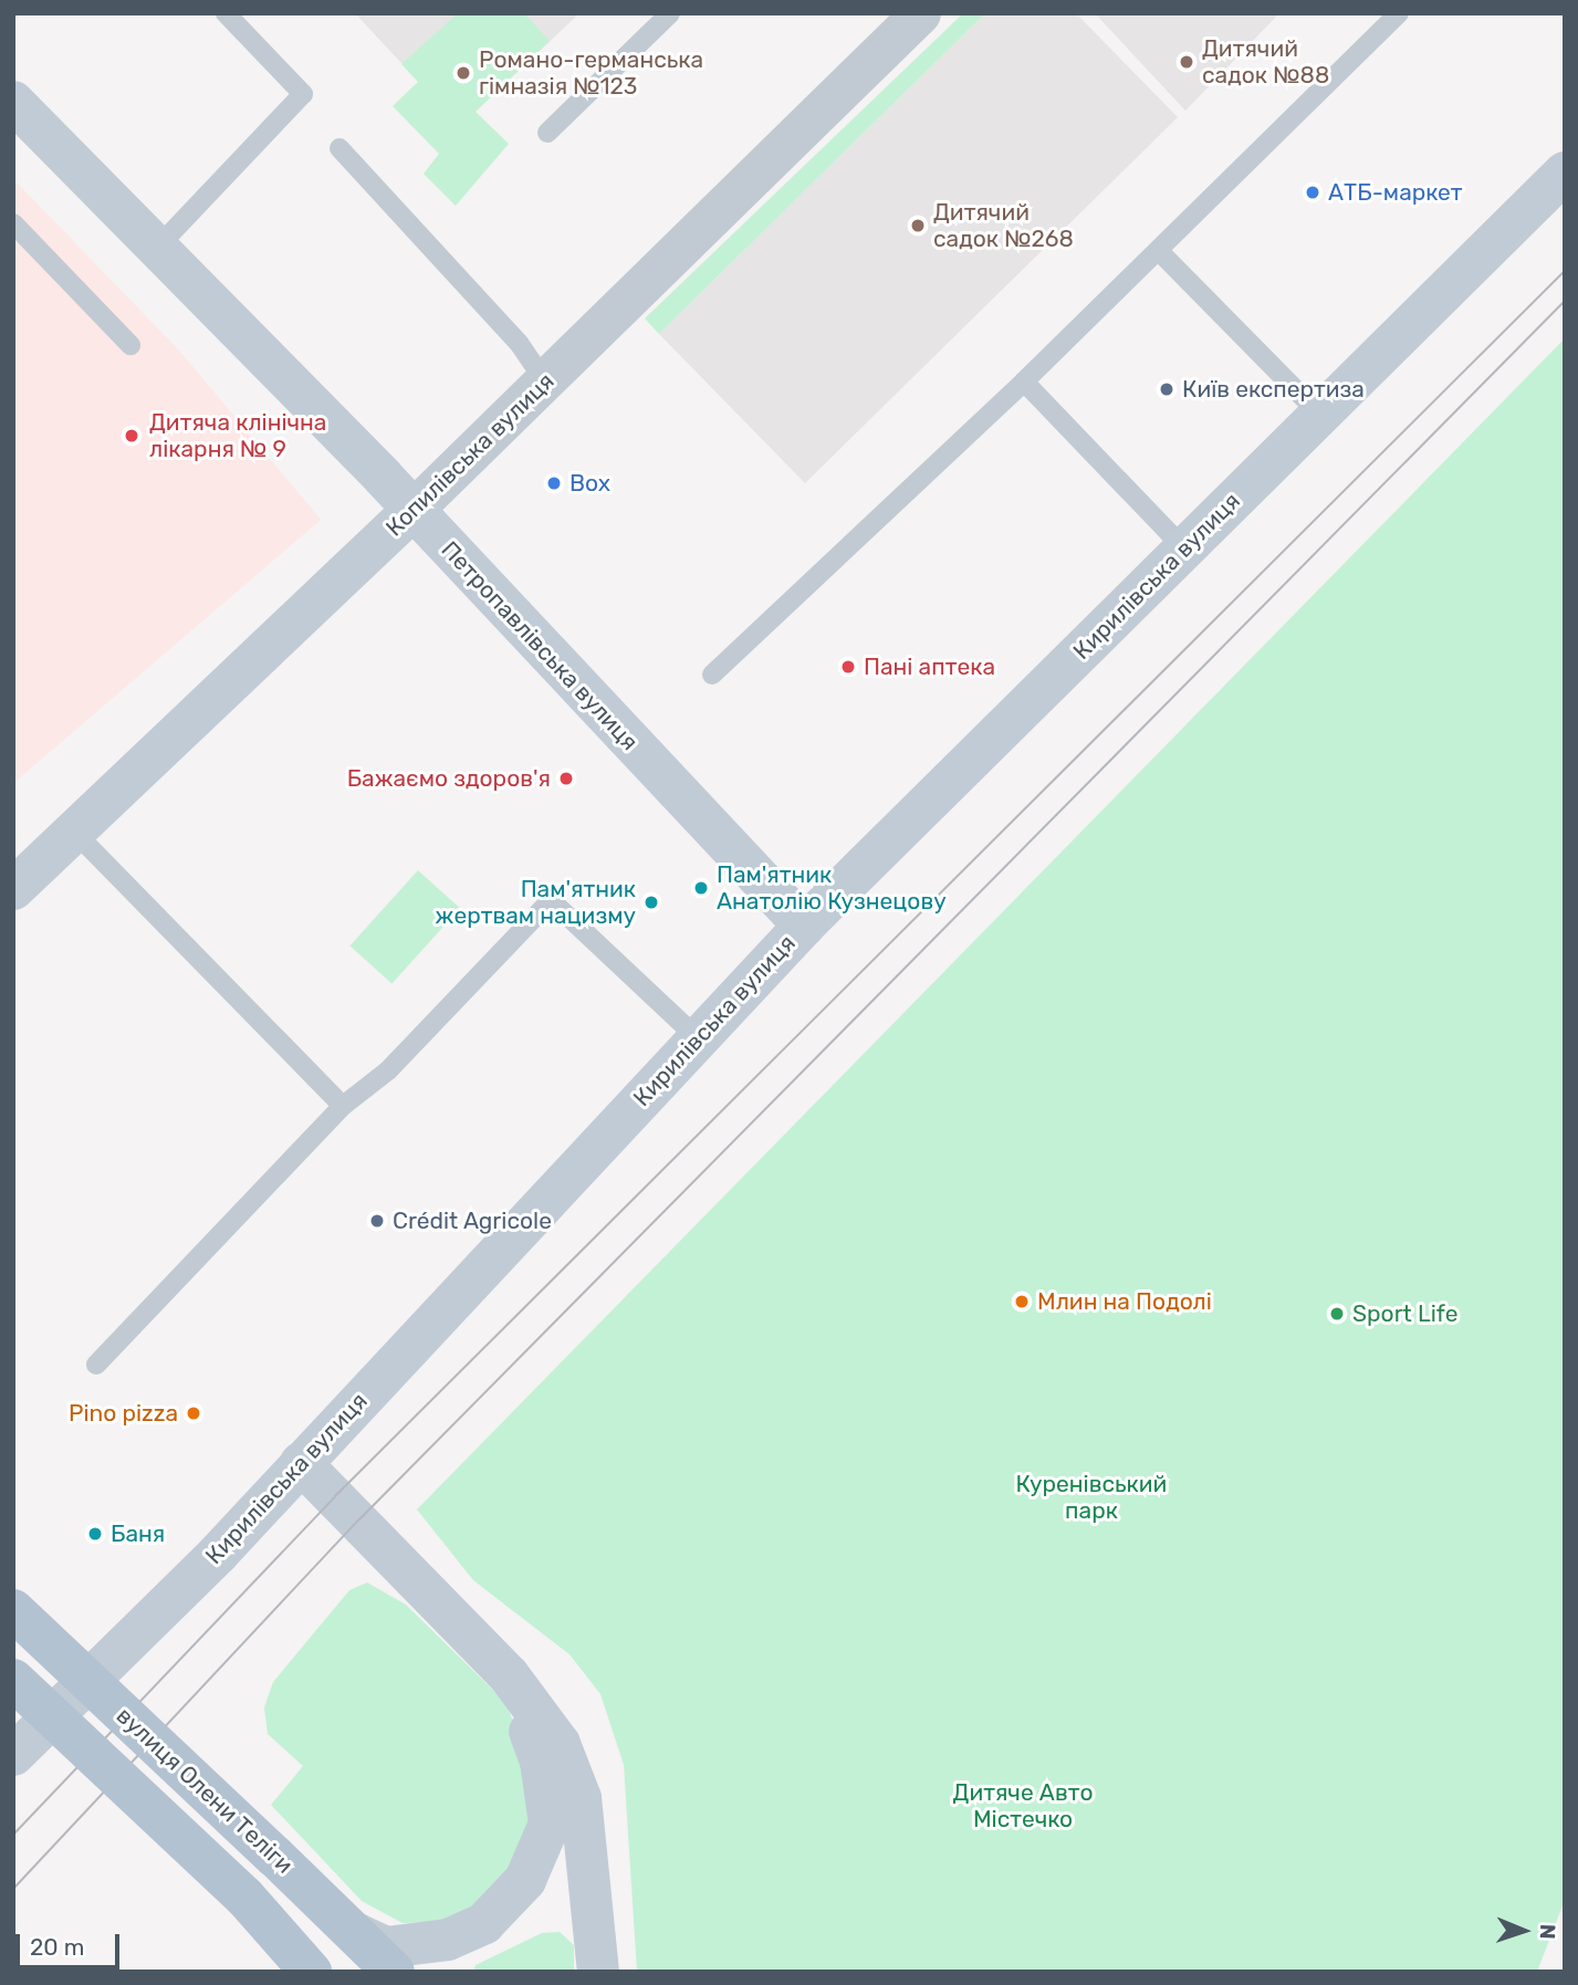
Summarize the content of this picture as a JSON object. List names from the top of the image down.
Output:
{
  "streets": {
    "main road": [
      "Копилівська вулиця",
      "Кирилівська вулиця",
      "Петропавлівська вулиця",
      "вулиця Олени Теліги"
    ]
  },
  "crossings": [
    ["Копилівська вулиця", "Петропавлівська вулиця"],
    ["Кирилівська вулиця", "Петропавлівська вулиця"]
  ],
  "parks": ["Куренівський парк", "Дитяче Авто Містечко"],
  "places": [
    "Дитячий садок №88",
    "Романо-германська гімназія №123",
    "АТБ-маркет",
    "Дитячий садок №268",
    "Київ експертиза",
    "Дитяча клінічна лікарня № 9",
    "Box",
    "Пані аптека",
    "Бажаємо здоров'я",
    "Пам'ятник Анатолію Кузнецову",
    "Пам'ятник жертвам нацизму",
    "Crédit Agricole",
    "Млин на Подолі",
    "Sport Life",
    "Pino pizza",
    "Баня"
  ],
  "scale_bar": "20 m",
  "north": "right"
}
